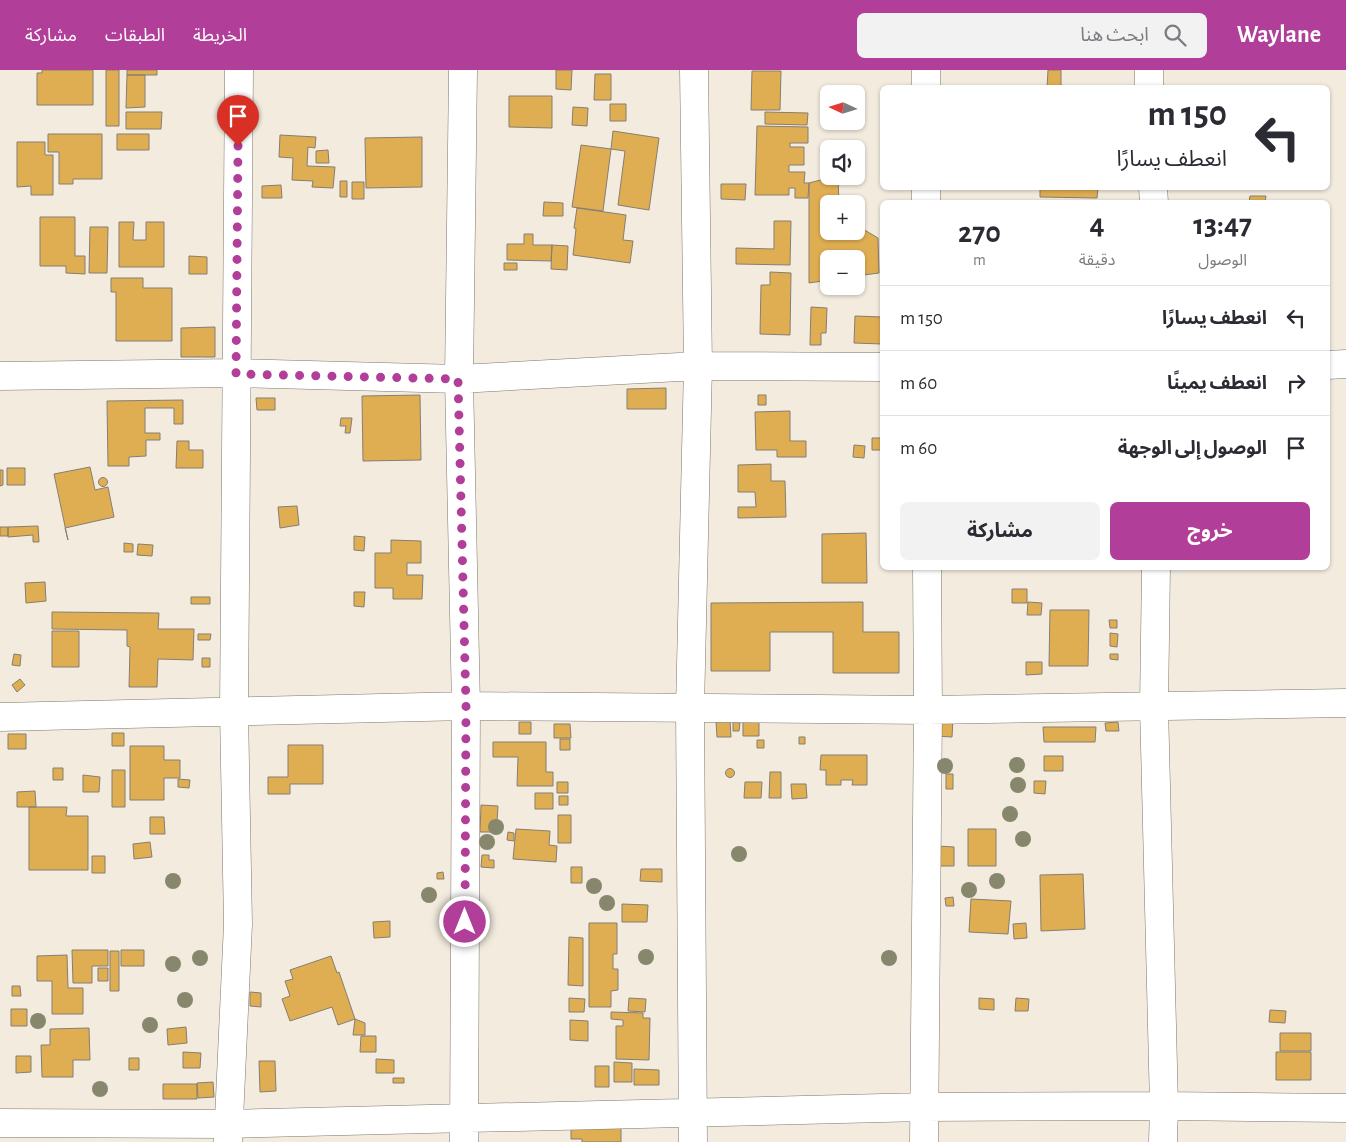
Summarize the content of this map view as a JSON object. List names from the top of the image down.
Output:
{
  "north": "left",
  "page": {
    "header": "Waylane",
    "search": "ابحث هنا",
    "nav": ["الخريطة", "الطبقات", "مشاركة"],
    "map_buttons": ["+", "−"],
    "turn": ["150 m", "انعطف يسارًا"],
    "eta": [
      "13:47",
      "الوصول",
      "4",
      "دقيقة",
      "270",
      "m"
    ],
    "list": [
      {
        "name": "انعطف يسارًا",
        "value": "150 m"
      },
      {
        "name": "انعطف يمينًا",
        "value": "60 m"
      },
      {
        "name": "الوصول إلى الوجهة",
        "value": "60 m"
      }
    ],
    "buttons": ["خروج", "مشاركة"]
  }
}
